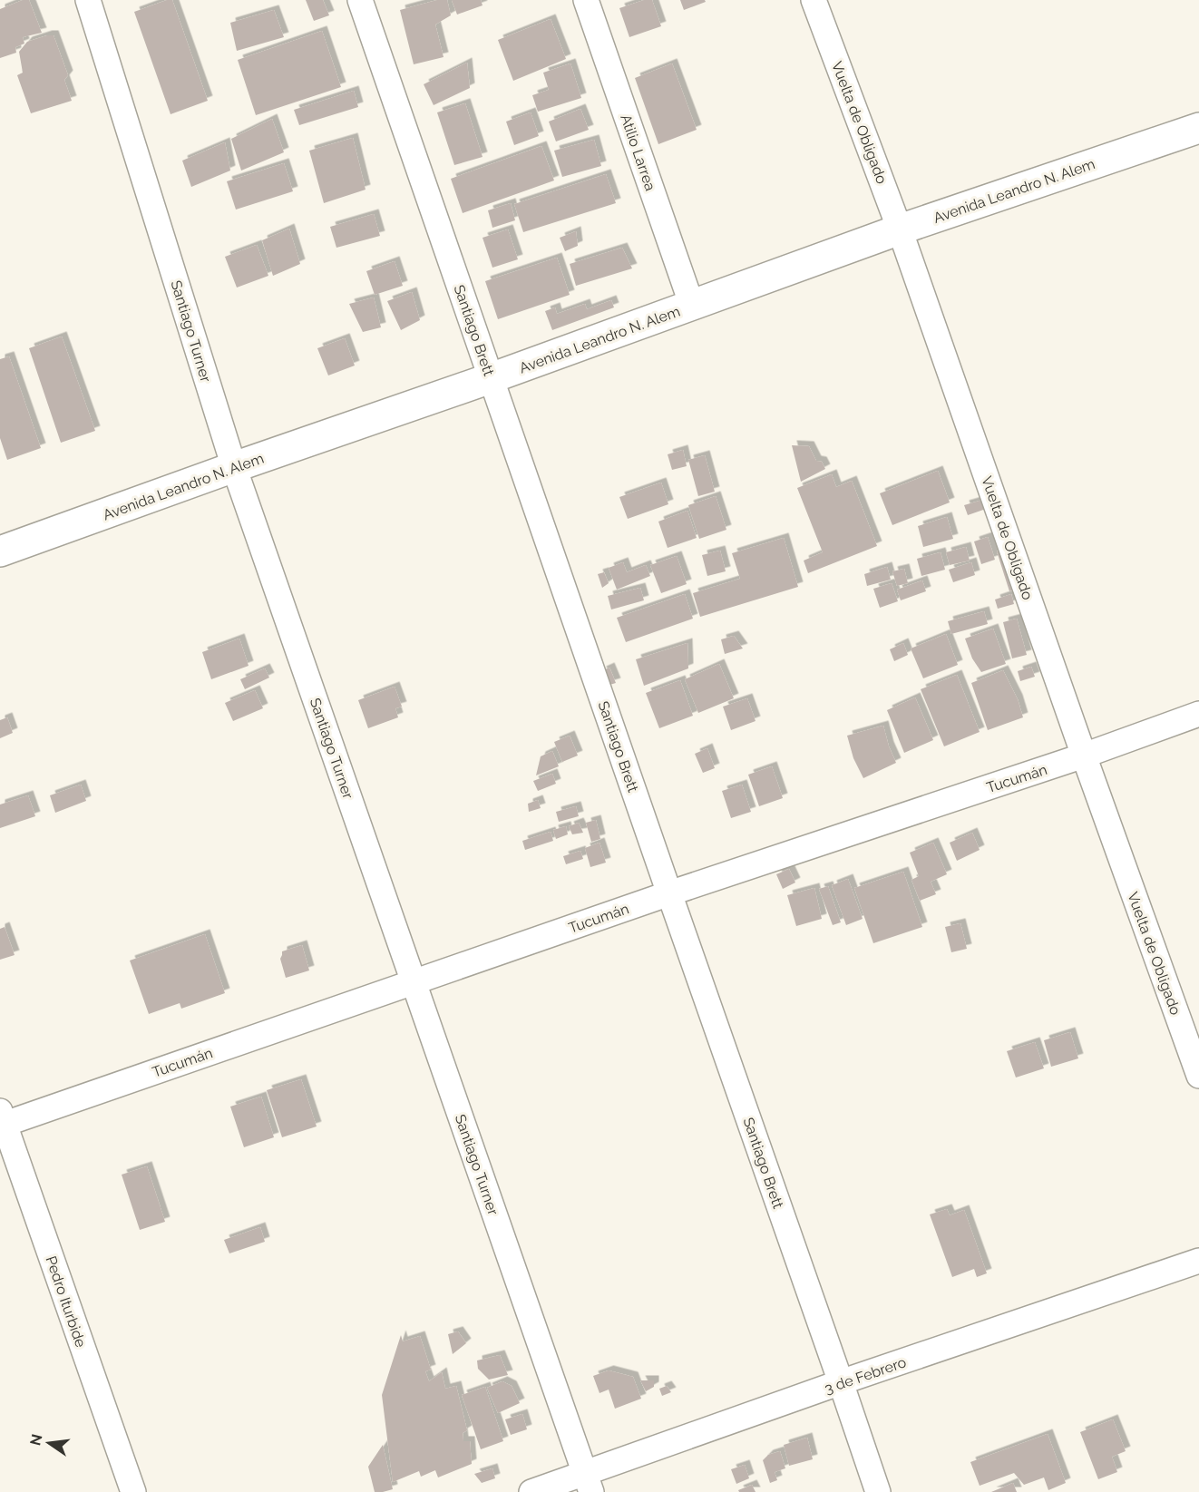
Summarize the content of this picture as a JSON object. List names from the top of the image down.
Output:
{
  "streets": {
    "main road": ["Avenida Leandro N. Alem"],
    "street": [
      "Vuelta de Obligado",
      "Atilio Larrea",
      "Santiago Brett",
      "Santiago Turner",
      "Tucumán",
      "Pedro Iturbide",
      "3 de Febrero"
    ]
  },
  "crossings": [
    ["Vuelta de Obligado", "Avenida Leandro N. Alem"],
    ["Vuelta de Obligado", "Tucumán"],
    ["Atilio Larrea", "Avenida Leandro N. Alem"],
    ["Avenida Leandro N. Alem", "Santiago Brett"],
    ["Avenida Leandro N. Alem", "Santiago Turner"],
    ["Santiago Brett", "Tucumán"],
    ["Santiago Brett", "3 de Febrero"],
    ["Santiago Turner", "Tucumán"],
    ["Santiago Turner", "3 de Febrero"],
    ["Tucumán", "Pedro Iturbide"]
  ],
  "north": "left"
}
